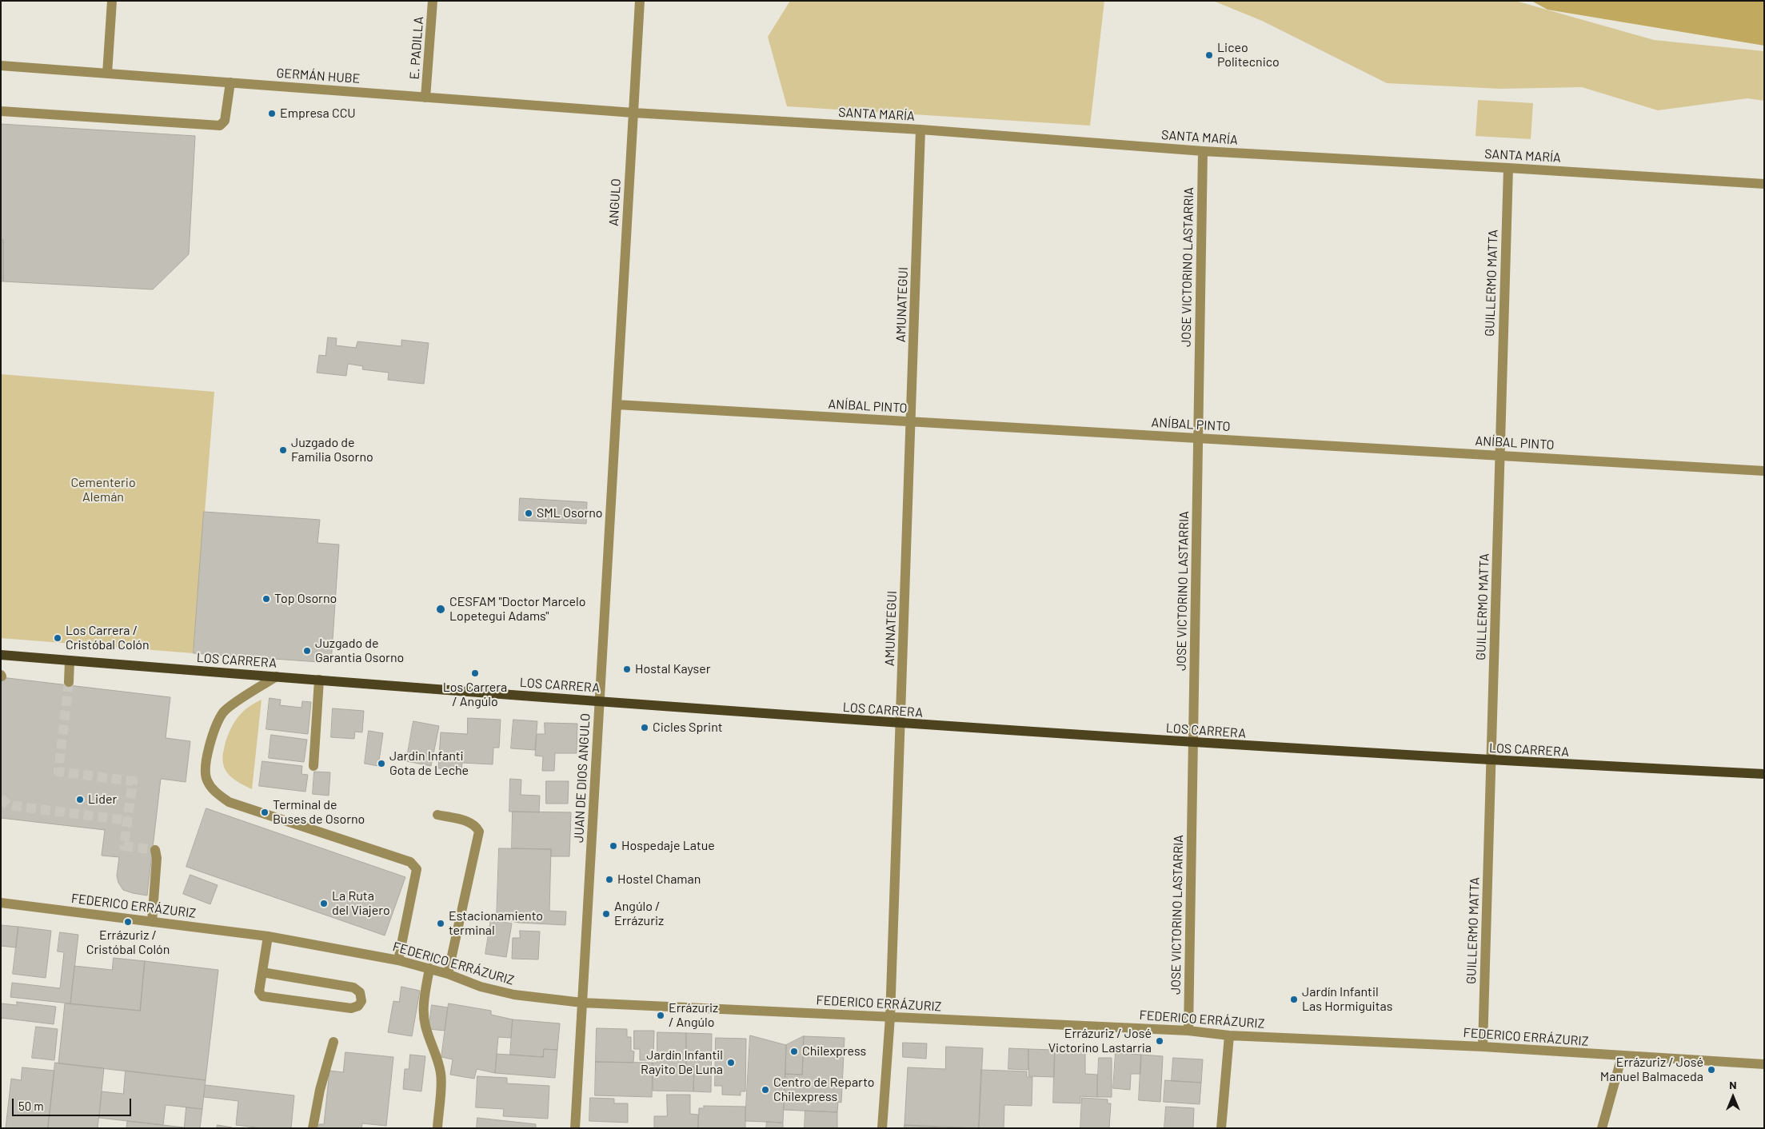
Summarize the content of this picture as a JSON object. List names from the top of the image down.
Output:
{
  "streets": {
    "main road": ["LOS CARRERA"],
    "street": [
      "E. PADILLA",
      "GERMÁN HUBE",
      "SANTA MARÍA",
      "ANGULO",
      "JOSE VICTORINO LASTARRIA",
      "GUILLERMO MATTA",
      "AMUNATEGUI",
      "ANÍBAL PINTO",
      "JUAN DE DIOS ANGULO",
      "FEDERICO ERRÁZURIZ"
    ]
  },
  "crossings": [
    ["E. PADILLA", "GERMÁN HUBE"],
    ["GERMÁN HUBE", "SANTA MARÍA"],
    ["GERMÁN HUBE", "ANGULO"],
    ["SANTA MARÍA", "ANGULO"],
    ["SANTA MARÍA", "JOSE VICTORINO LASTARRIA"],
    ["SANTA MARÍA", "GUILLERMO MATTA"],
    ["SANTA MARÍA", "AMUNATEGUI"],
    ["ANGULO", "ANÍBAL PINTO"],
    ["ANGULO", "JUAN DE DIOS ANGULO"],
    ["JOSE VICTORINO LASTARRIA", "ANÍBAL PINTO"],
    ["JOSE VICTORINO LASTARRIA", "LOS CARRERA"],
    ["JOSE VICTORINO LASTARRIA", "FEDERICO ERRÁZURIZ"],
    ["GUILLERMO MATTA", "ANÍBAL PINTO"],
    ["GUILLERMO MATTA", "LOS CARRERA"],
    ["GUILLERMO MATTA", "FEDERICO ERRÁZURIZ"],
    ["AMUNATEGUI", "ANÍBAL PINTO"],
    ["AMUNATEGUI", "LOS CARRERA"],
    ["AMUNATEGUI", "FEDERICO ERRÁZURIZ"],
    ["ANÍBAL PINTO", "JUAN DE DIOS ANGULO"],
    ["LOS CARRERA", "JUAN DE DIOS ANGULO"],
    ["JUAN DE DIOS ANGULO", "FEDERICO ERRÁZURIZ"]
  ],
  "parks": ["Cementerio Alemán"],
  "places": [
    "Liceo Politecnico",
    "Empresa CCU",
    "Juzgado de Familia Osorno",
    "SML Osorno",
    "Top Osorno",
    "CESFAM \"Doctor Marcelo Lopetegui Adams\"",
    "Los Carrera / Cristóbal Colón",
    "Juzgado de Garantia Osorno",
    "Hostal Kayser",
    "Los Carrera / Angúlo",
    "Cicles Sprint",
    "Jardin Infanti Gota de Leche",
    "Lider",
    "Terminal de Buses de Osorno",
    "Hospedaje Latue",
    "Hostel Chaman",
    "La Ruta del Viajero",
    "Angúlo / Errázuriz",
    "Errázuriz / Cristóbal Colón",
    "Estacionamiento terminal",
    "Jardín Infantil Las Hormiguitas",
    "Errázuriz / Angúlo",
    "Errázuriz / José Victorino Lastarria",
    "Chilexpress",
    "Jardín Infantil Rayito De Luna",
    "Errázuriz / José Manuel Balmaceda",
    "Centro de Reparto Chilexpress"
  ],
  "scale_bar": "50 m",
  "north": "top"
}
